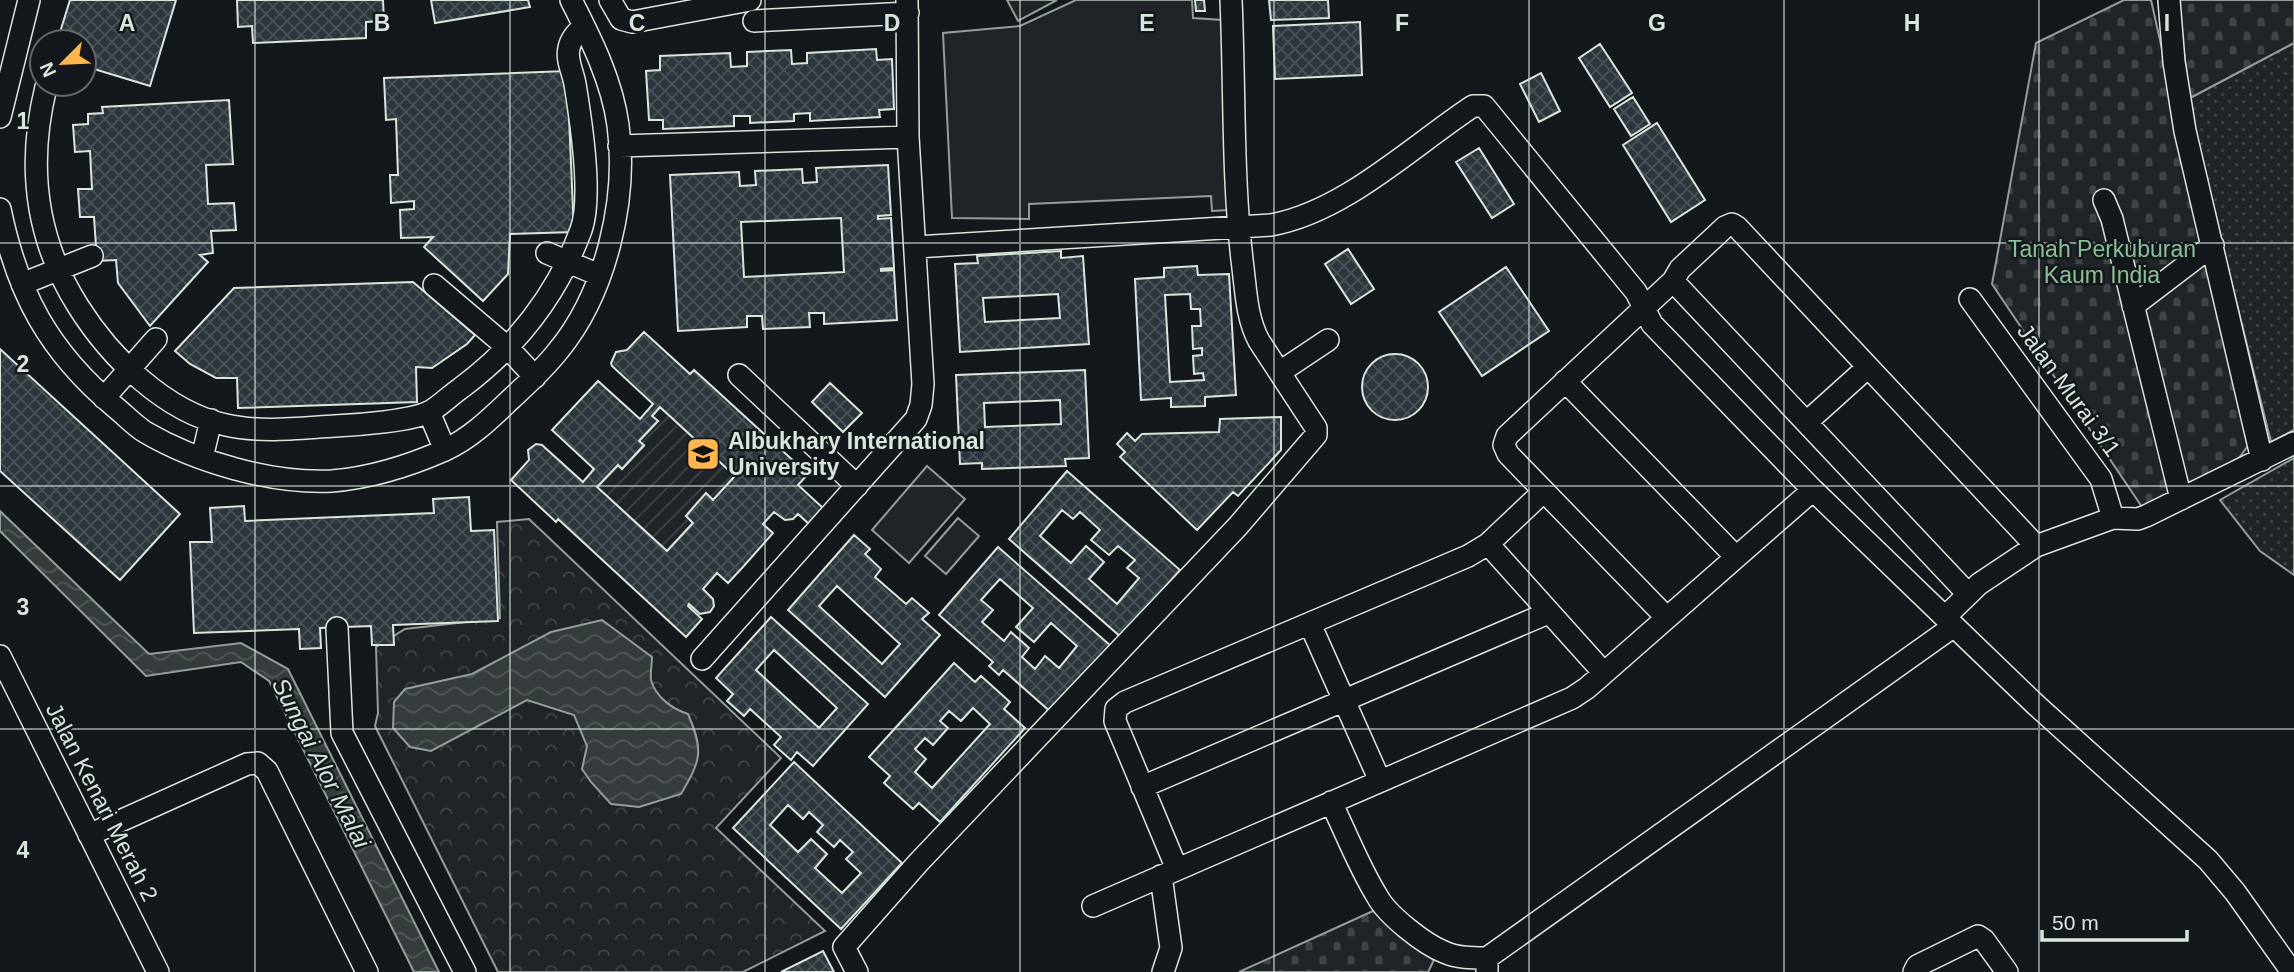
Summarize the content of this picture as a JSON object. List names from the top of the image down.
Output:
{
  "streets": {
    "street": ["Jalan Murai 3/1", "Jalan Kenari Merah 2"]
  },
  "water": ["Sungai Alor Malai"],
  "parks": ["Tanah Perkuburan Kaum India"],
  "places": {
    "school or university": ["Albukhary International University"]
  },
  "scale_bar": "50 m",
  "north": "bottom left",
  "grid": {
    "columns": [
      "A",
      "B",
      "C",
      "D",
      "E",
      "F",
      "G",
      "H",
      "I"
    ],
    "rows": [
      "1",
      "2",
      "3",
      "4"
    ]
  }
}
